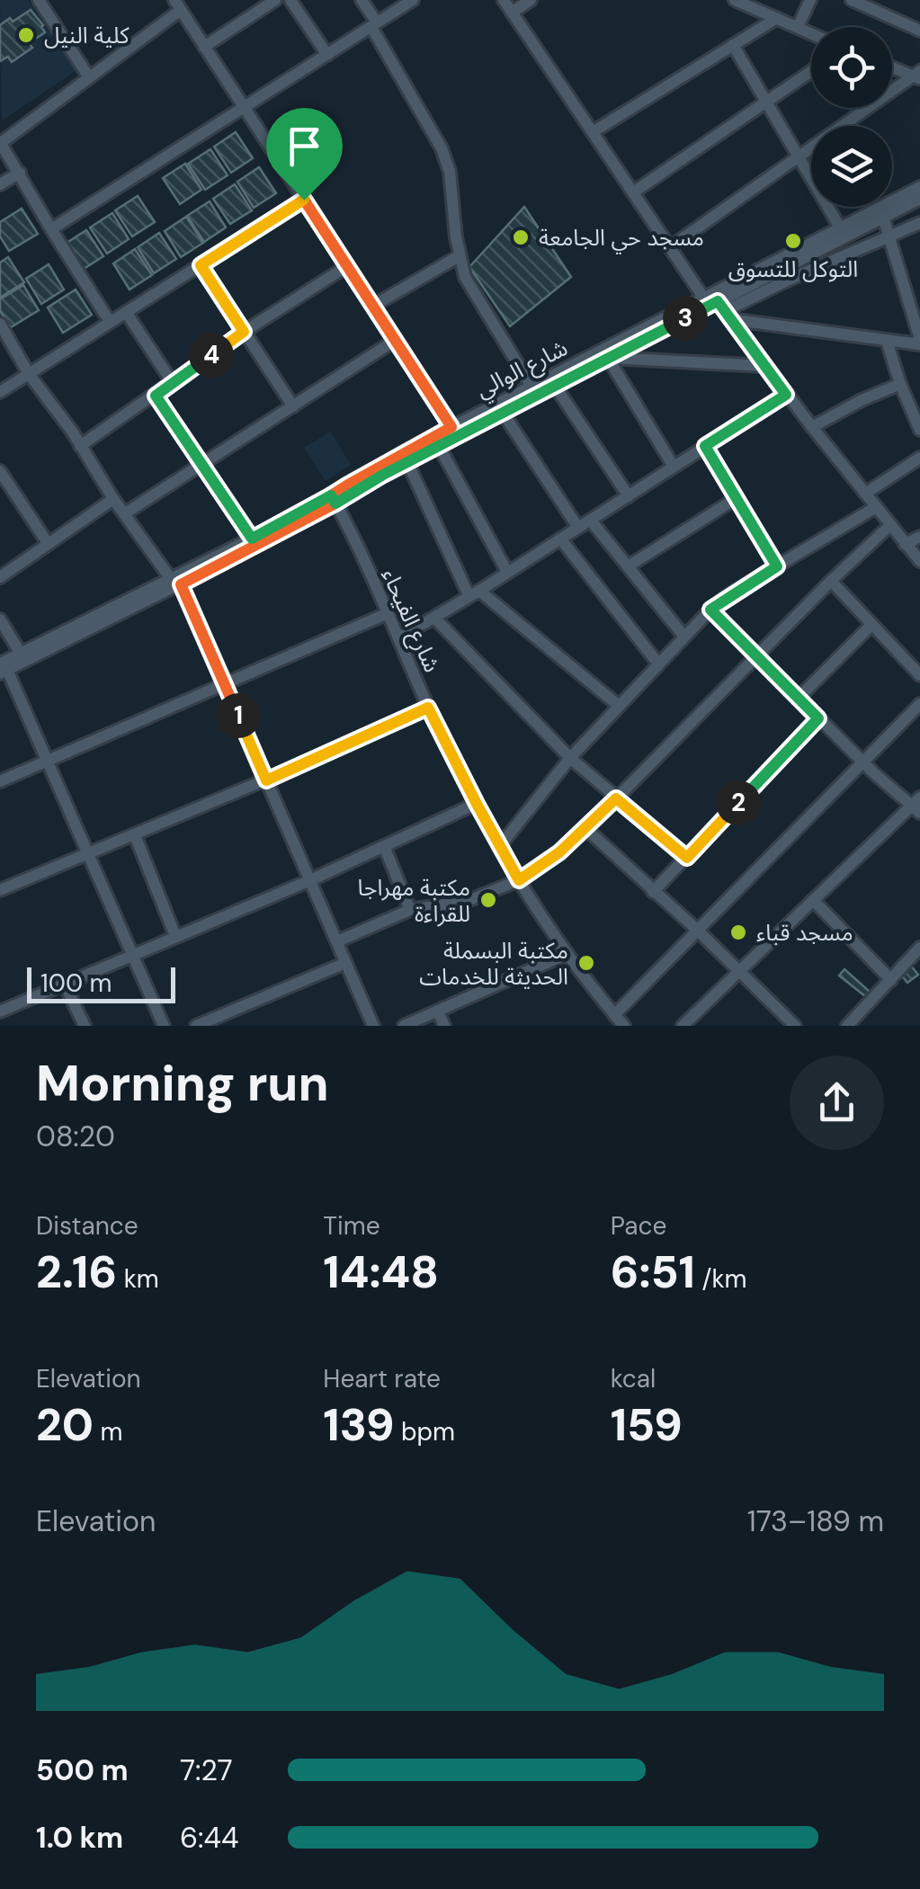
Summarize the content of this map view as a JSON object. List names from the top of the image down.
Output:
{
  "streets": {
    "street": ["شارع الوالي", "شارع الفيحاء"]
  },
  "crossings": [
    ["شارع الوالي", "شارع الفيحاء"]
  ],
  "places": [
    "كلية النيل",
    "مسجد حي الجامعة",
    "التوكل للتسوق",
    "مكتبة مهراجا للقراءة",
    "مسجد قباء",
    "مكتبة البسملة الحديثة للخدمات"
  ],
  "scale_bar": "100 m",
  "page": {
    "pins": [
      "3",
      "4",
      "1",
      "2"
    ],
    "scale": "100 m",
    "heading": ["Morning run", "08:20"],
    "stats": [
      ["Distance", "2.16 km"],
      ["Time", "14:48"],
      ["Pace", "6:51 /km"],
      ["Elevation", "20 m"],
      ["Heart rate", "139 bpm"],
      ["kcal", "159"]
    ],
    "chart": ["Elevation", "173–189 m"],
    "list": [
      {
        "name": "500 m",
        "note": "7:27"
      },
      {
        "name": "1.0 km",
        "note": "6:44"
      }
    ]
  }
}
